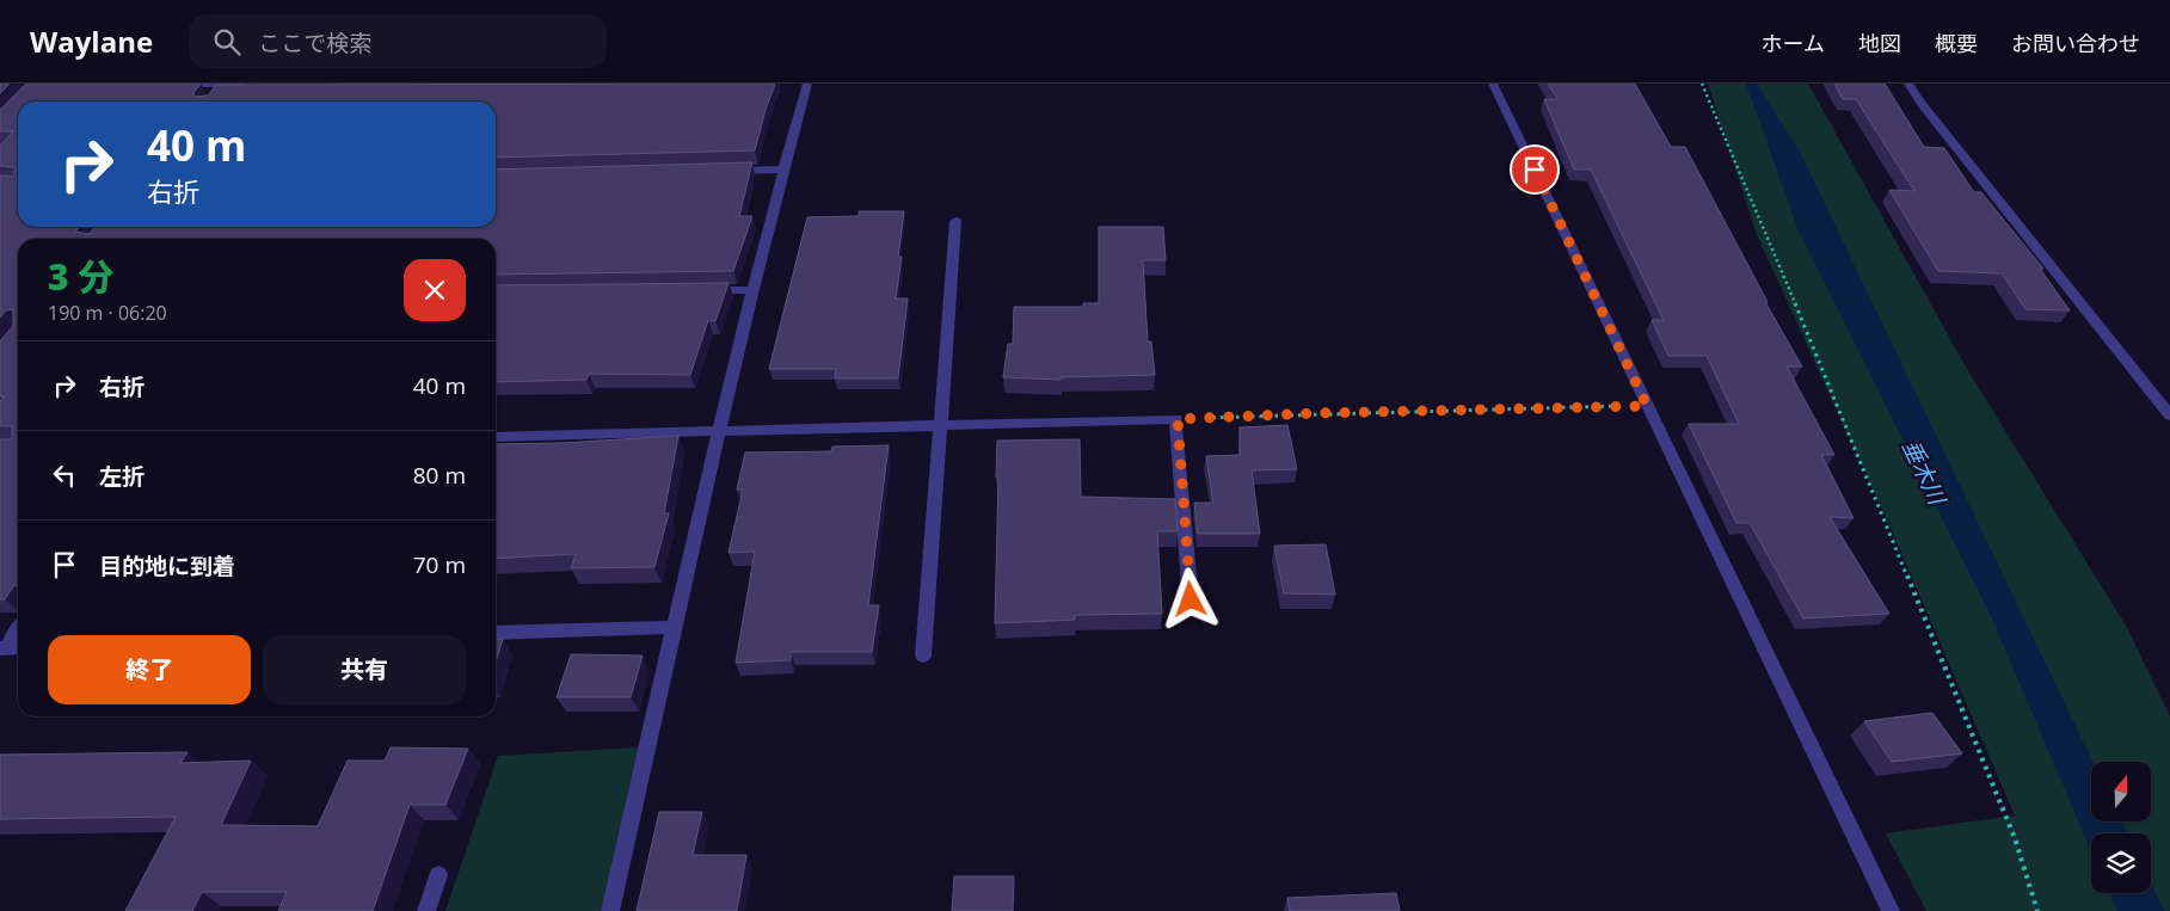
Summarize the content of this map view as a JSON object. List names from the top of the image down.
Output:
{
  "water": ["垂木川"],
  "north": "top",
  "page": {
    "header": "Waylane",
    "search": "ここで検索",
    "nav": [
      "ホーム",
      "地図",
      "概要",
      "お問い合わせ"
    ],
    "turn": ["40 m", "右折"],
    "heading": ["3 分", "190 m · 06:20"],
    "list": [
      {
        "name": "右折",
        "value": "40 m"
      },
      {
        "name": "左折",
        "value": "80 m"
      },
      {
        "name": "目的地に到着",
        "value": "70 m"
      }
    ],
    "buttons": ["終了", "共有"]
  }
}
